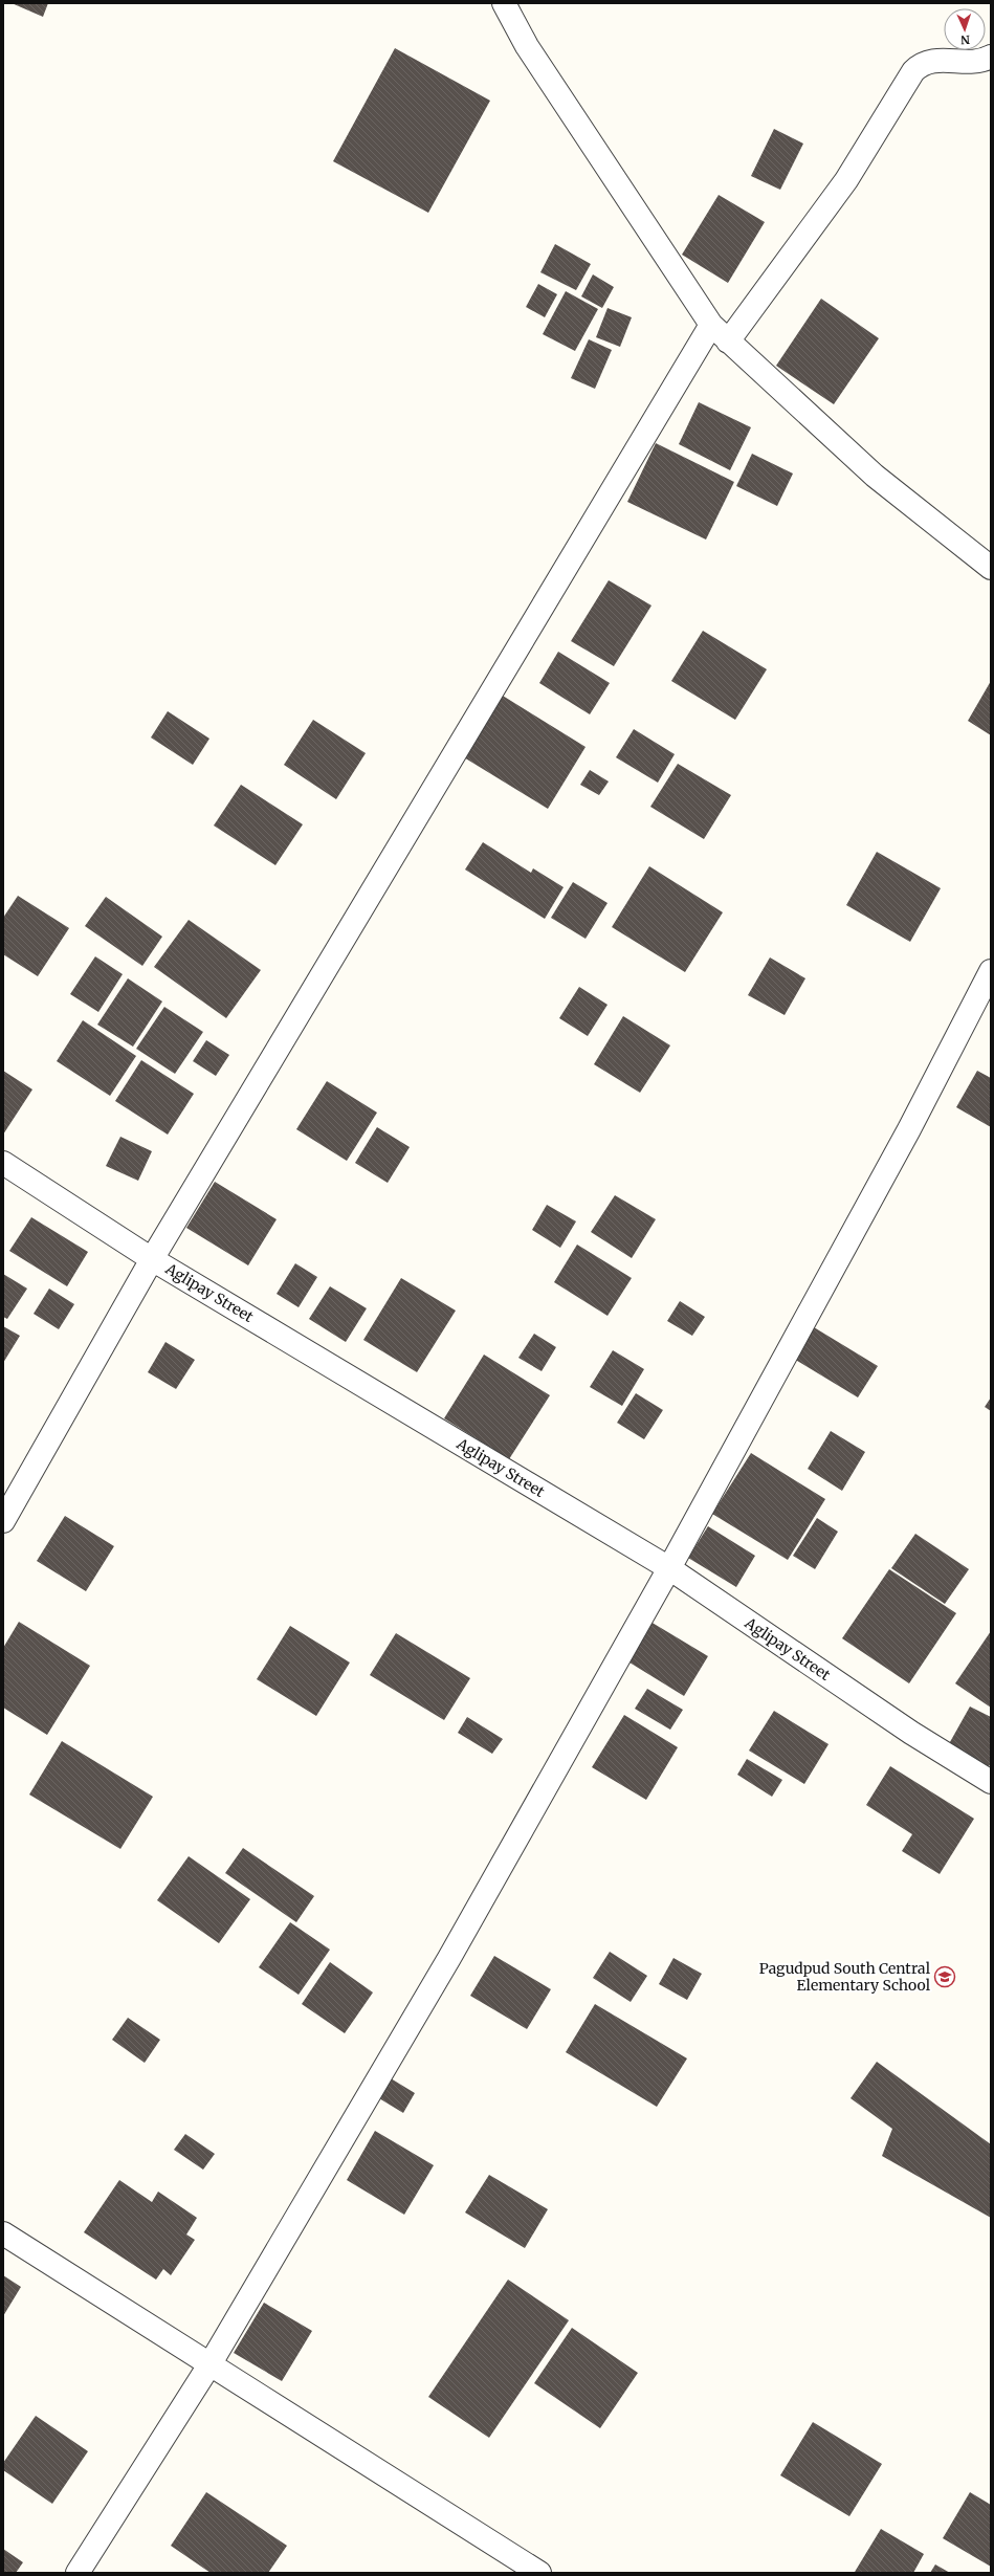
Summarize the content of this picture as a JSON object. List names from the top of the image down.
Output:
{
  "streets": {
    "street": ["Aglipay Street"]
  },
  "places": {
    "school or university": ["Pagudpud South Central Elementary School"]
  },
  "north": "bottom"
}
